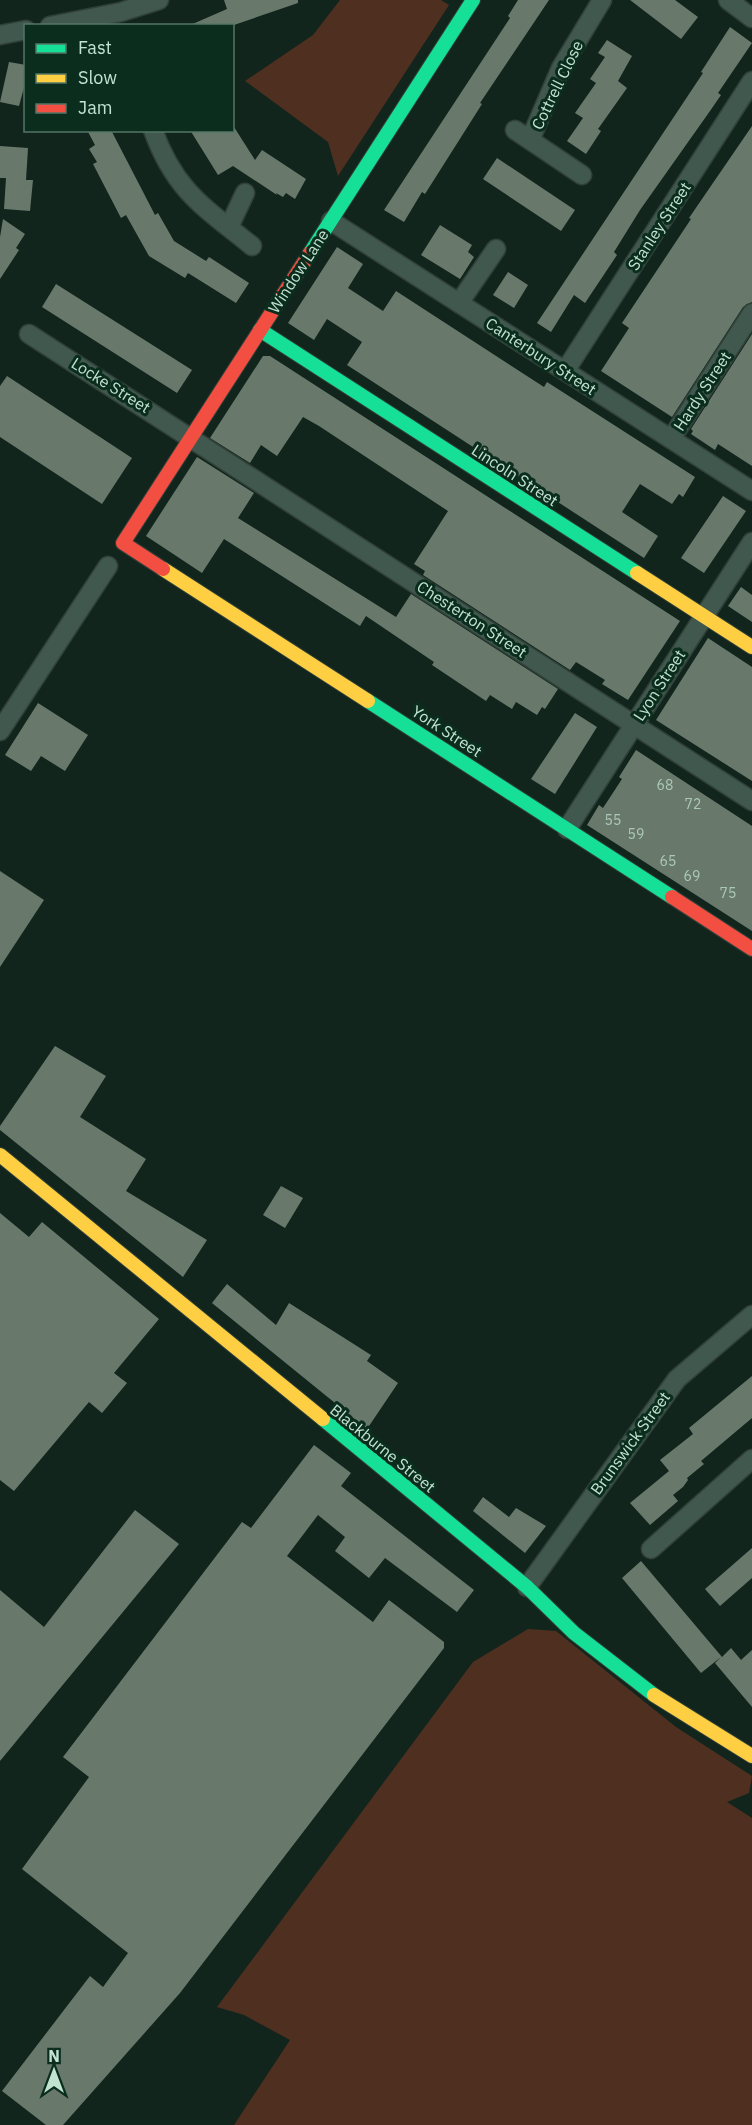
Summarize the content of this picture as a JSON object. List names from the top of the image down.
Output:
{
  "streets": {
    "street": [
      "Cottrell Close",
      "Stanley Street",
      "Window Lane",
      "Canterbury Street",
      "Locke Street",
      "Hardy Street",
      "Lincoln Street",
      "Chesterton Street",
      "Lyon Street",
      "York Street",
      "Brunswick Street",
      "Blackburne Street"
    ]
  },
  "crossings": [
    ["Stanley Street", "Canterbury Street"],
    ["Window Lane", "Canterbury Street"],
    ["Window Lane", "Locke Street"],
    ["Window Lane", "Lincoln Street"],
    ["Window Lane", "Chesterton Street"],
    ["Window Lane", "York Street"],
    ["Canterbury Street", "Hardy Street"],
    ["Locke Street", "Chesterton Street"],
    ["Lincoln Street", "Lyon Street"],
    ["Chesterton Street", "Lyon Street"],
    ["Lyon Street", "York Street"],
    ["Brunswick Street", "Blackburne Street"]
  ],
  "house_numbers": [
    "68",
    "72",
    "55",
    "59",
    "65",
    "69",
    "75"
  ],
  "legend": ["Fast", "Slow", "Jam"],
  "north": "top"
}
